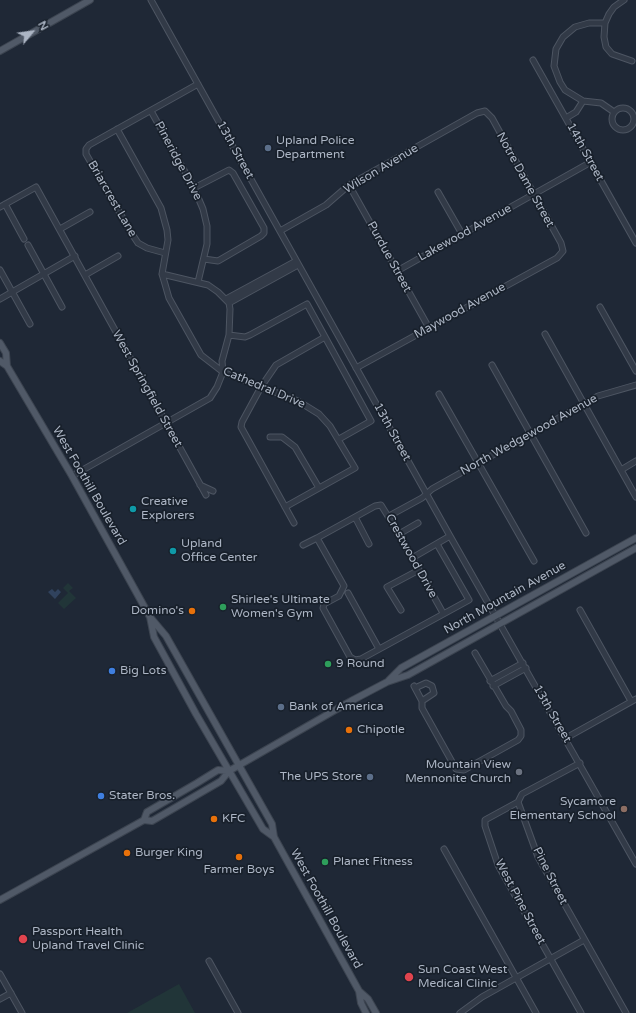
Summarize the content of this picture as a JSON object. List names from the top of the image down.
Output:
{
  "streets": {
    "main road": ["West Foothill Boulevard", "North Mountain Avenue"],
    "street": [
      "13th Street",
      "14th Street",
      "Pineridge Drive",
      "Wilson Avenue",
      "Notre Dame Street",
      "Briarcrest Lane",
      "Lakewood Avenue",
      "Purdue Street",
      "Maywood Avenue",
      "Cathedral Drive",
      "West Springfield Street",
      "North Wedgewood Avenue",
      "Crestwood Drive",
      "Pine Street",
      "West Pine Street"
    ]
  },
  "crossings": [
    ["13th Street", "Wilson Avenue"],
    ["13th Street", "Maywood Avenue"],
    ["13th Street", "North Wedgewood Avenue"],
    ["13th Street", "North Mountain Avenue"],
    ["14th Street", "Lakewood Avenue"],
    ["Wilson Avenue", "Notre Dame Street"],
    ["Wilson Avenue", "Purdue Street"],
    ["Notre Dame Street", "Lakewood Avenue"],
    ["Notre Dame Street", "Maywood Avenue"],
    ["Briarcrest Lane", "Cathedral Drive"],
    ["Lakewood Avenue", "Purdue Street"],
    ["Purdue Street", "Maywood Avenue"],
    ["North Wedgewood Avenue", "Crestwood Drive"],
    ["West Foothill Boulevard", "North Mountain Avenue"],
    ["Pine Street", "West Pine Street"]
  ],
  "places": [
    "Upland Police Department",
    "Creative Explorers",
    "Upland Office Center",
    "Shirlee's Ultimate Women's Gym",
    "Domino's",
    "9 Round",
    "Big Lots",
    "Bank of America",
    "Chipotle",
    "Mountain View Mennonite Church",
    "The UPS Store",
    "Stater Bros.",
    "Sycamore Elementary School",
    "KFC",
    "Burger King",
    "Farmer Boys",
    "Planet Fitness",
    "Passport Health Upland Travel Clinic",
    "Sun Coast West Medical Clinic"
  ],
  "north": "top right"
}
